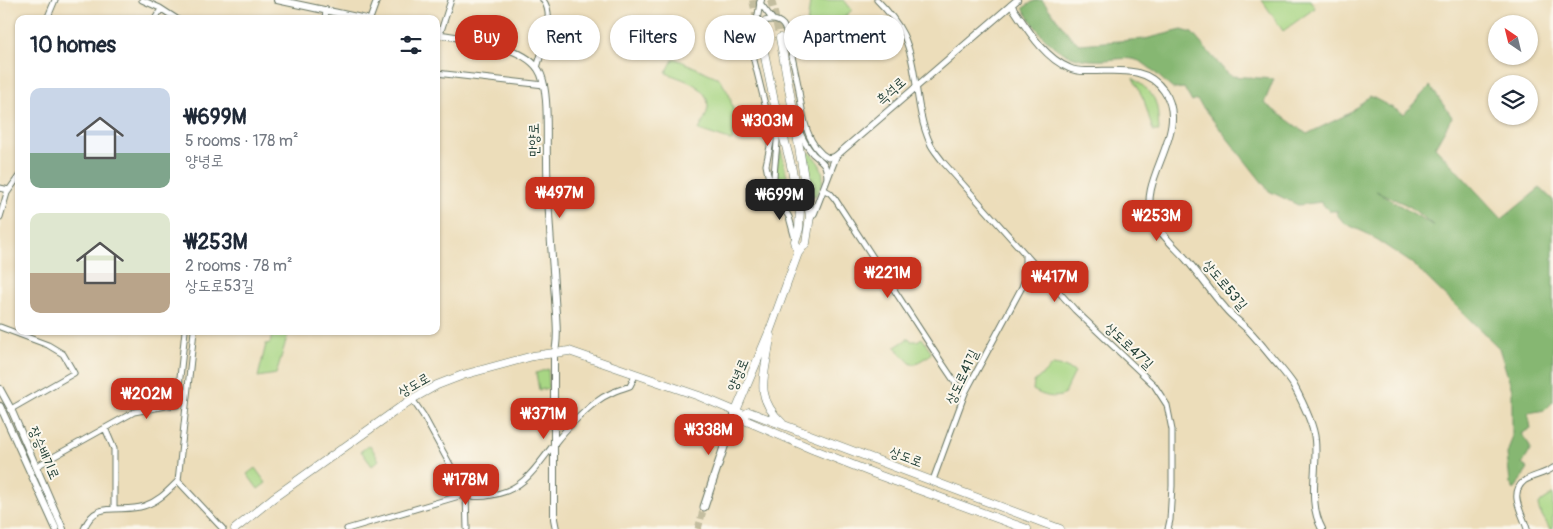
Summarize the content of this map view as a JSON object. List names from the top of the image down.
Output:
{
  "streets": {
    "main road": ["양녕로", "상도로"],
    "street": [
      "흑석로",
      "만양로",
      "상도로53길",
      "상도로47길",
      "상도로41길",
      "장승배기로"
    ]
  },
  "crossings": [
    ["흑석로", "상도로53길"],
    ["흑석로", "상도로47길"],
    ["흑석로", "양녕로"],
    ["만양로", "상도로"],
    ["상도로47길", "상도로41길"],
    ["양녕로", "상도로"],
    ["상도로41길", "상도로"]
  ],
  "north": "top left",
  "page": {
    "chip": [
      "Buy",
      "Rent",
      "Filters",
      "New",
      "Apartment"
    ],
    "heading": "10 homes",
    "list": [
      {
        "name": "₩699M",
        "note": "5 rooms · 178 m² · 양녕로"
      },
      {
        "name": "₩253M",
        "note": "2 rooms · 78 m² · 상도로53길"
      }
    ],
    "price": [
      "₩303M",
      "₩497M",
      "₩699M",
      "₩253M",
      "₩221M",
      "₩417M",
      "₩202M",
      "₩371M",
      "₩338M",
      "₩178M"
    ]
  }
}
